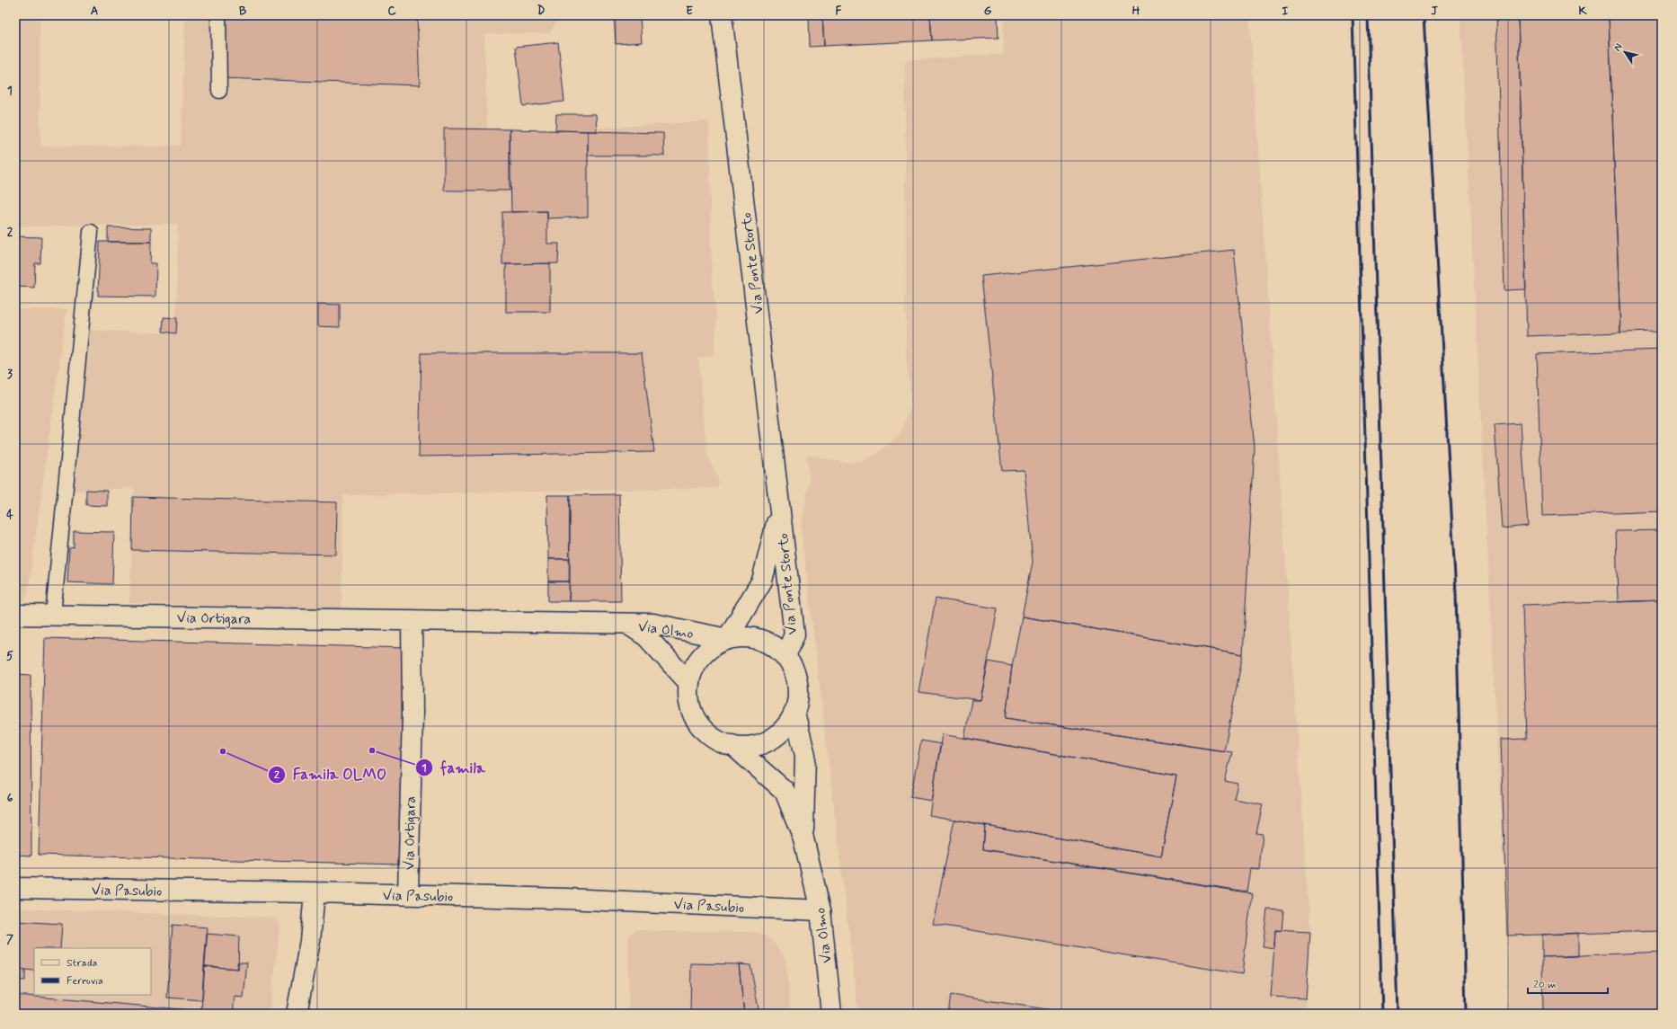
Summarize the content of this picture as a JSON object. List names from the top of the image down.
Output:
{
  "streets": {
    "street": [
      "Via Ponte Storto",
      "Via Ortigara",
      "Via Olmo",
      "Via Pasubio"
    ]
  },
  "crossings": [
    ["Via Ponte Storto", "Via Olmo"],
    ["Via Ortigara", "Via Olmo"],
    ["Via Ortigara", "Via Pasubio"],
    ["Via Olmo", "Via Pasubio"]
  ],
  "places": ["famila", "Famila OLMO"],
  "legend": ["Strada", "Ferrovia"],
  "scale_bar": "20 m",
  "north": "top left",
  "grid": {
    "columns": [
      "A",
      "B",
      "C",
      "D",
      "E",
      "F",
      "G",
      "H",
      "I",
      "J",
      "K"
    ],
    "rows": [
      "1",
      "2",
      "3",
      "4",
      "5",
      "6",
      "7"
    ]
  }
}
